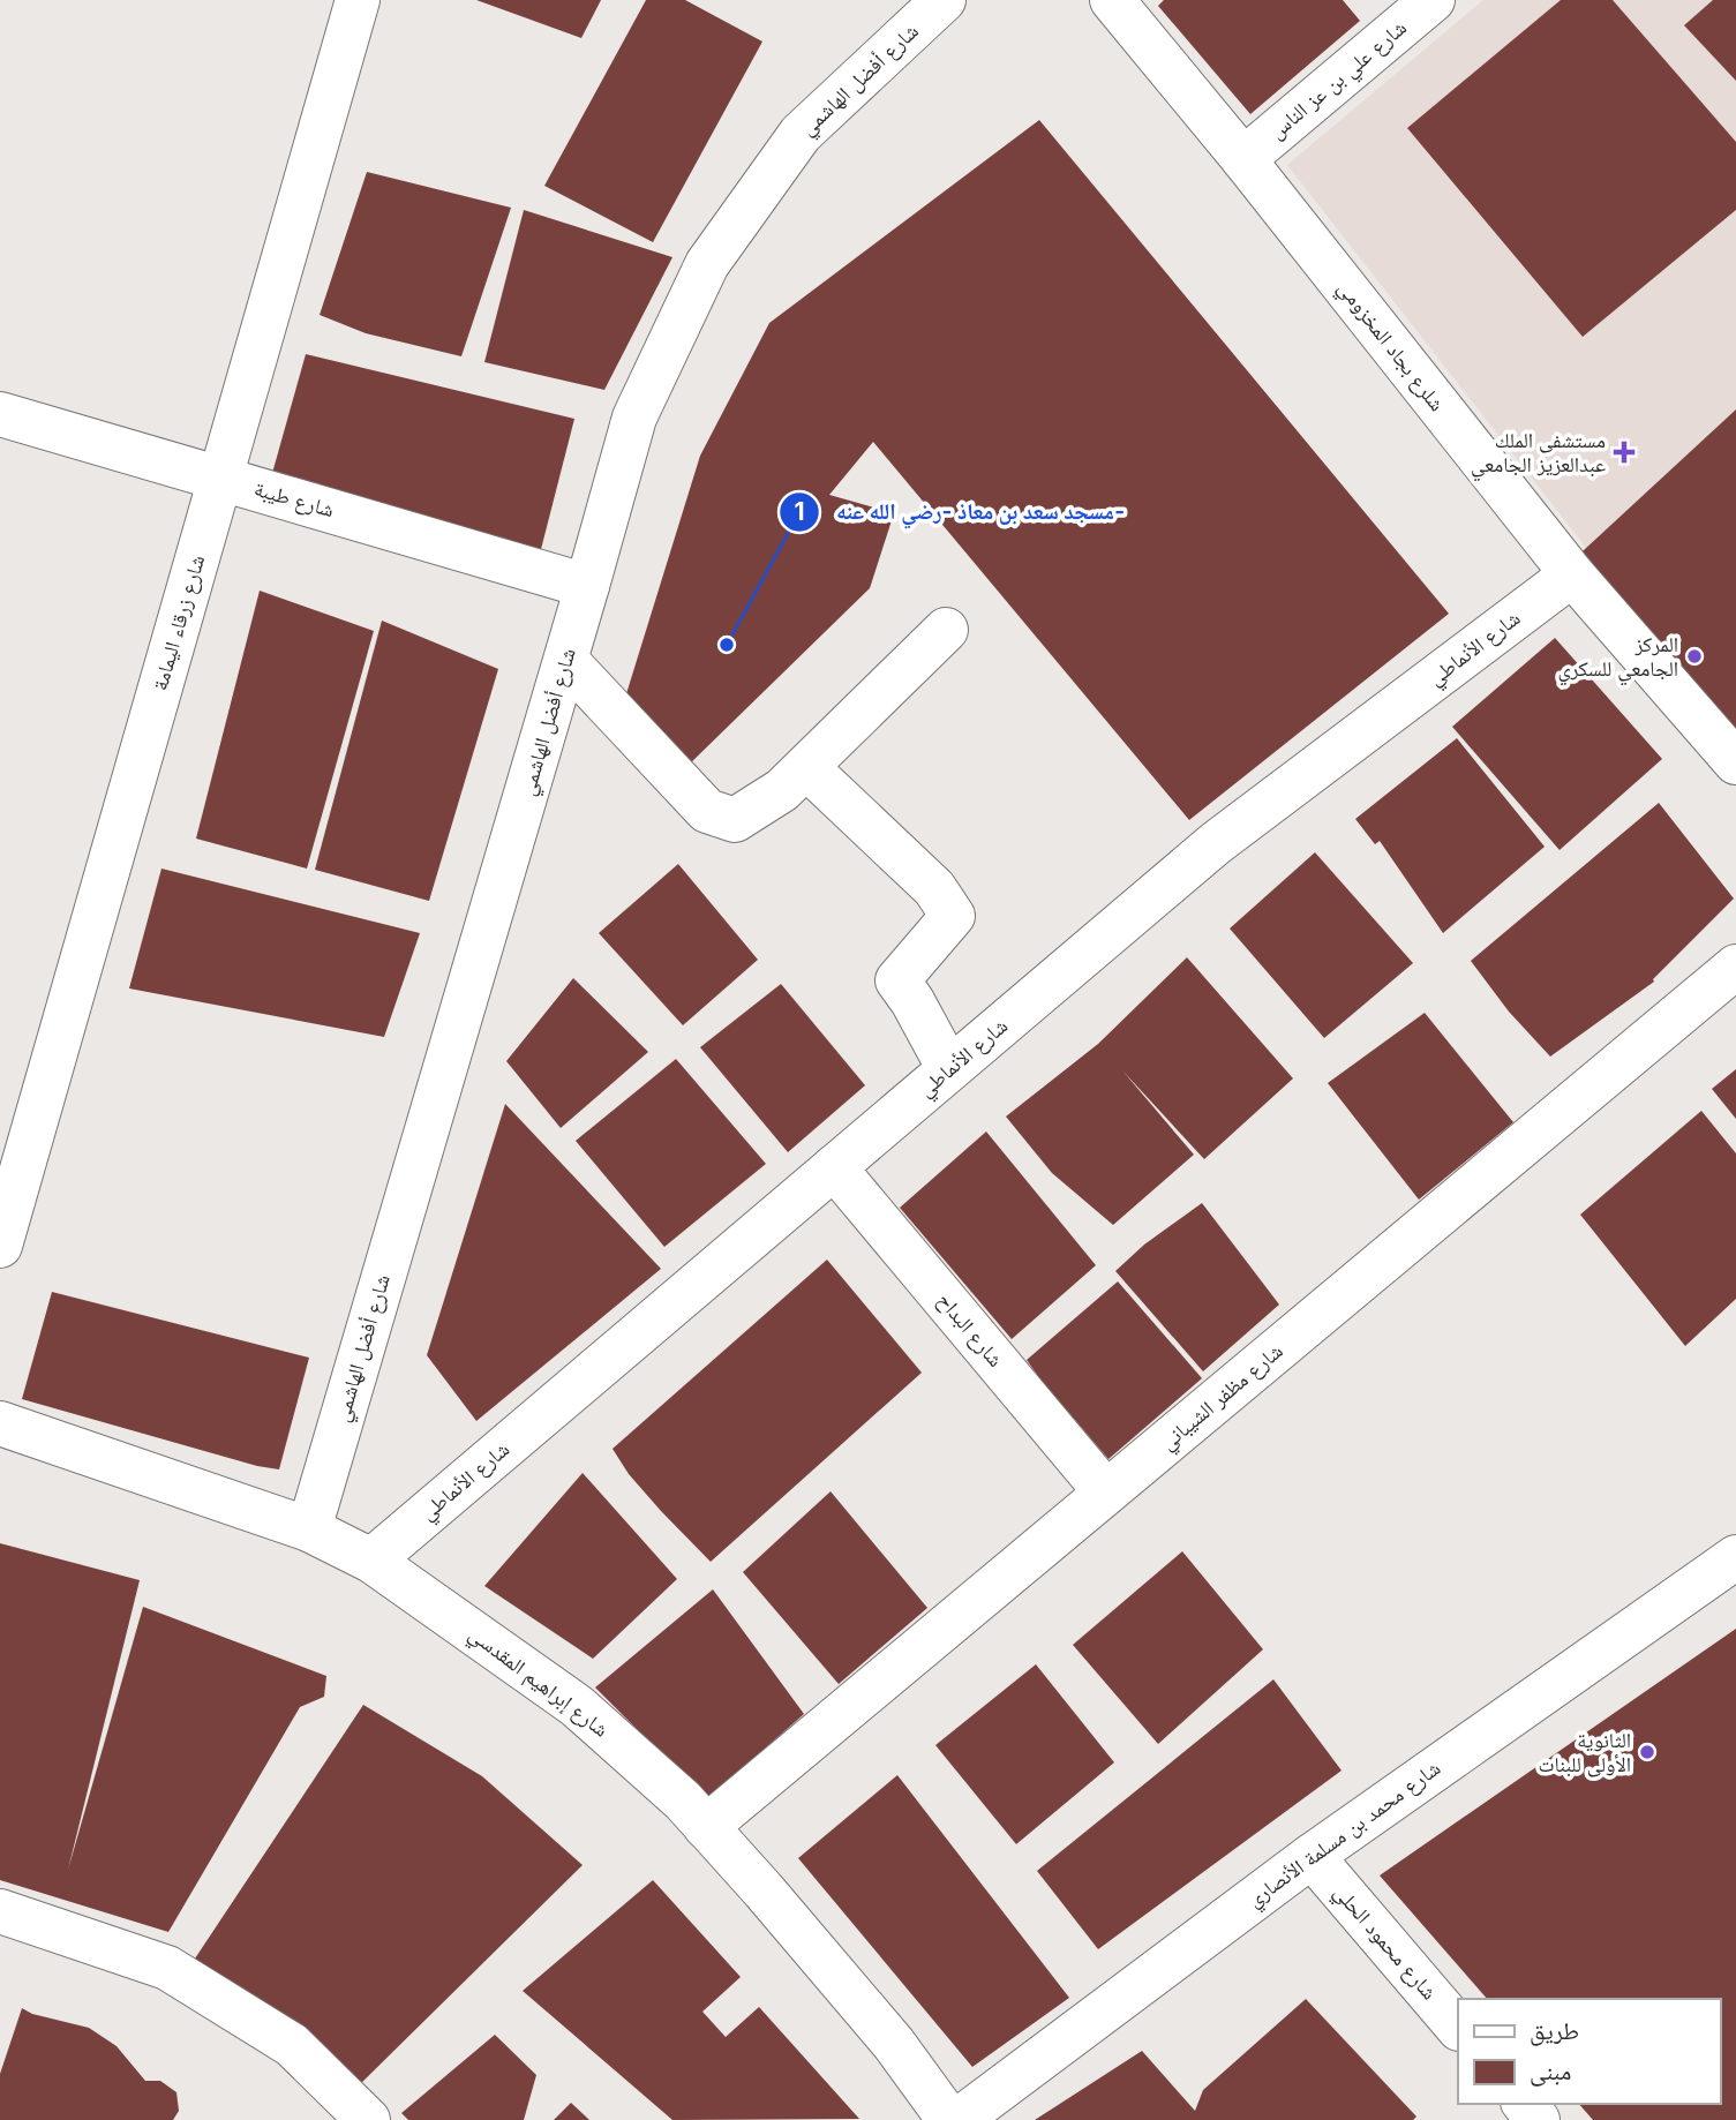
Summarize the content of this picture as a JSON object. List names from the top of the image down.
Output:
{
  "streets": {
    "street": [
      "شارع أفضل الهاشمي",
      "شارع علي بن عز الناس",
      "شلرع بجاد المخزومي",
      "شارع طيبة",
      "شارع زرقاء اليمامة",
      "شارع الأنماطي",
      "شارع البداح",
      "شارع مظفر الشيباني",
      "شارع إبراهيم المقدسي",
      "شارع محمد بن مسلمة الأنصاري",
      "شارع محمود الحلي"
    ]
  },
  "crossings": [
    ["شارع أفضل الهاشمي", "شارع طيبة"],
    ["شارع أفضل الهاشمي", "شارع إبراهيم المقدسي"],
    ["شارع علي بن عز الناس", "شلرع بجاد المخزومي"],
    ["شلرع بجاد المخزومي", "شارع الأنماطي"],
    ["شارع طيبة", "شارع زرقاء اليمامة"],
    ["شارع الأنماطي", "شارع البداح"],
    ["شارع الأنماطي", "شارع إبراهيم المقدسي"],
    ["شارع البداح", "شارع مظفر الشيباني"],
    ["شارع مظفر الشيباني", "شارع إبراهيم المقدسي"],
    ["شارع محمد بن مسلمة الأنصاري", "شارع محمود الحلي"]
  ],
  "places": {
    "health": ["مستشفى الملك عبدالعزيز الجامعي"],
    "other": ["مسجد سعد بن معاذ -رضي الله عنه-", "المركز الجامعي للسكري", "الثانوية الأولى للبنات"]
  },
  "legend": ["طريق", "مبنى"]
}
